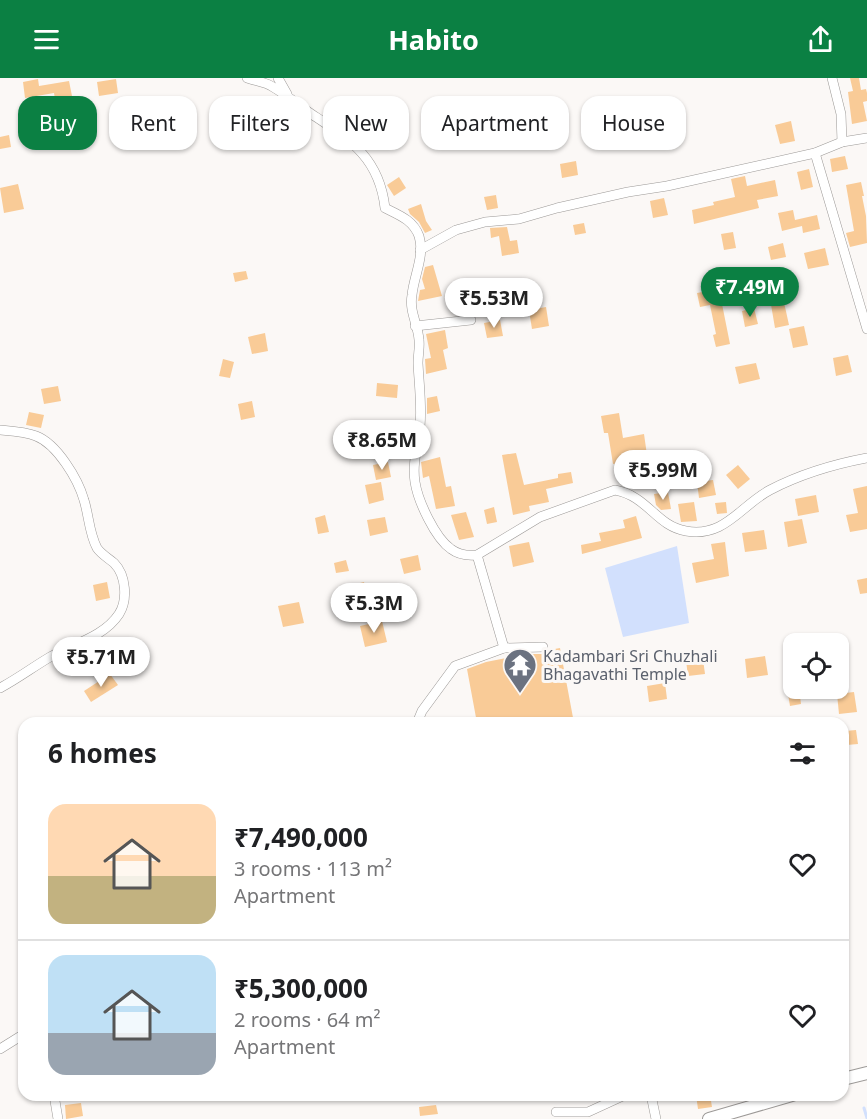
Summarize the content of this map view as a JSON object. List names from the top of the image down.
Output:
{
  "places": {
    "temple": ["Kadambari Sri Chuzhali Bhagavathi Temple"]
  },
  "page": {
    "header": "Habito",
    "chip": [
      "Buy",
      "Rent",
      "Filters",
      "New",
      "Apartment",
      "House"
    ],
    "price": [
      "₹7.49M",
      "₹5.53M",
      "₹8.65M",
      "₹5.99M",
      "₹5.3M",
      "₹5.71M"
    ],
    "heading": "6 homes",
    "list": [
      {
        "name": "₹7,490,000",
        "note": "3 rooms · 113 m² · Apartment"
      },
      {
        "name": "₹5,300,000",
        "note": "2 rooms · 64 m² · Apartment"
      }
    ]
  }
}
